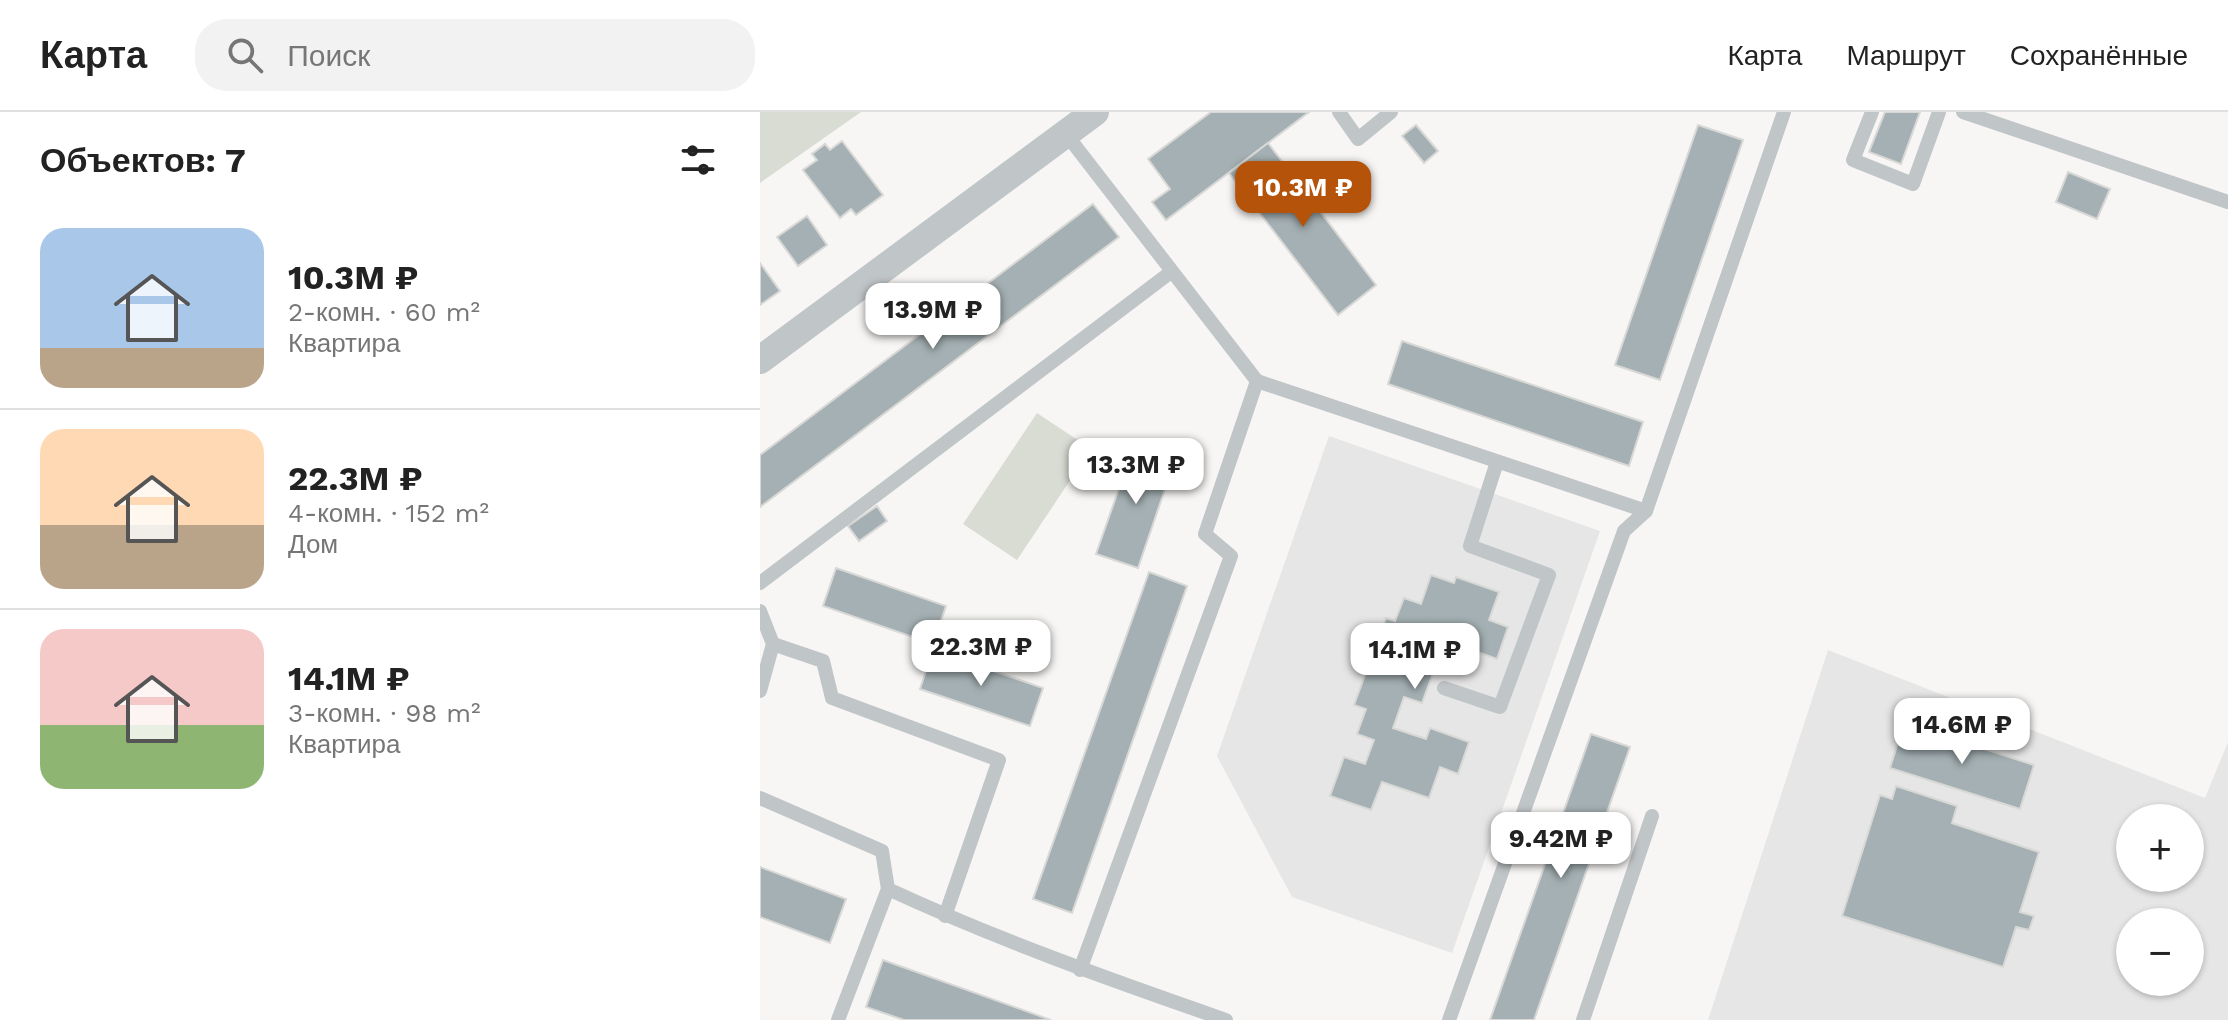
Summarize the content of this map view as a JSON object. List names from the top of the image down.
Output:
{
  "page": {
    "header": "Карта",
    "search": "Поиск",
    "nav": ["Карта", "Маршрут", "Сохранённые"],
    "heading": "Объектов: 7",
    "price": [
      "10.3M ₽",
      "13.9M ₽",
      "13.3M ₽",
      "22.3M ₽",
      "14.1M ₽",
      "14.6M ₽",
      "9.42M ₽"
    ],
    "list": [
      {
        "name": "10.3M ₽",
        "note": "2-комн. · 60 m² · Квартира"
      },
      {
        "name": "22.3M ₽",
        "note": "4-комн. · 152 m² · Дом"
      },
      {
        "name": "14.1M ₽",
        "note": "3-комн. · 98 m² · Квартира"
      }
    ],
    "map_buttons": ["+", "−"]
  }
}
